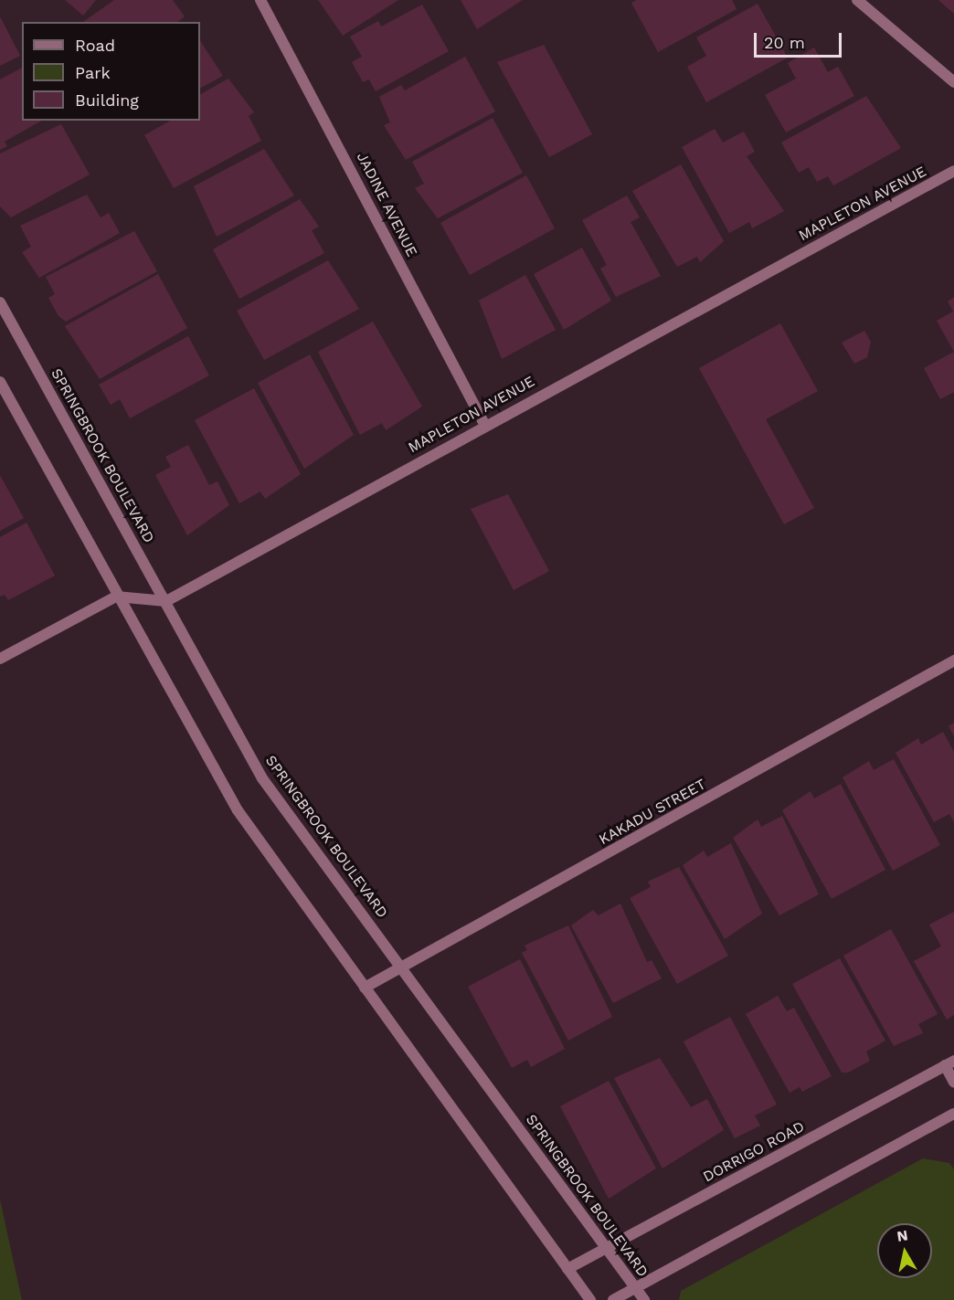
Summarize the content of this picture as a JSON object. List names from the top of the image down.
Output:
{
  "streets": {
    "street": [
      "MAPLETON AVENUE",
      "JADINE AVENUE",
      "SPRINGBROOK BOULEVARD",
      "KAKADU STREET",
      "DORRIGO ROAD"
    ]
  },
  "crossings": [
    ["MAPLETON AVENUE", "JADINE AVENUE"],
    ["MAPLETON AVENUE", "SPRINGBROOK BOULEVARD"],
    ["SPRINGBROOK BOULEVARD", "KAKADU STREET"],
    ["SPRINGBROOK BOULEVARD", "DORRIGO ROAD"]
  ],
  "legend": ["Road", "Park", "Building"],
  "scale_bar": "20 m",
  "north": "top"
}
